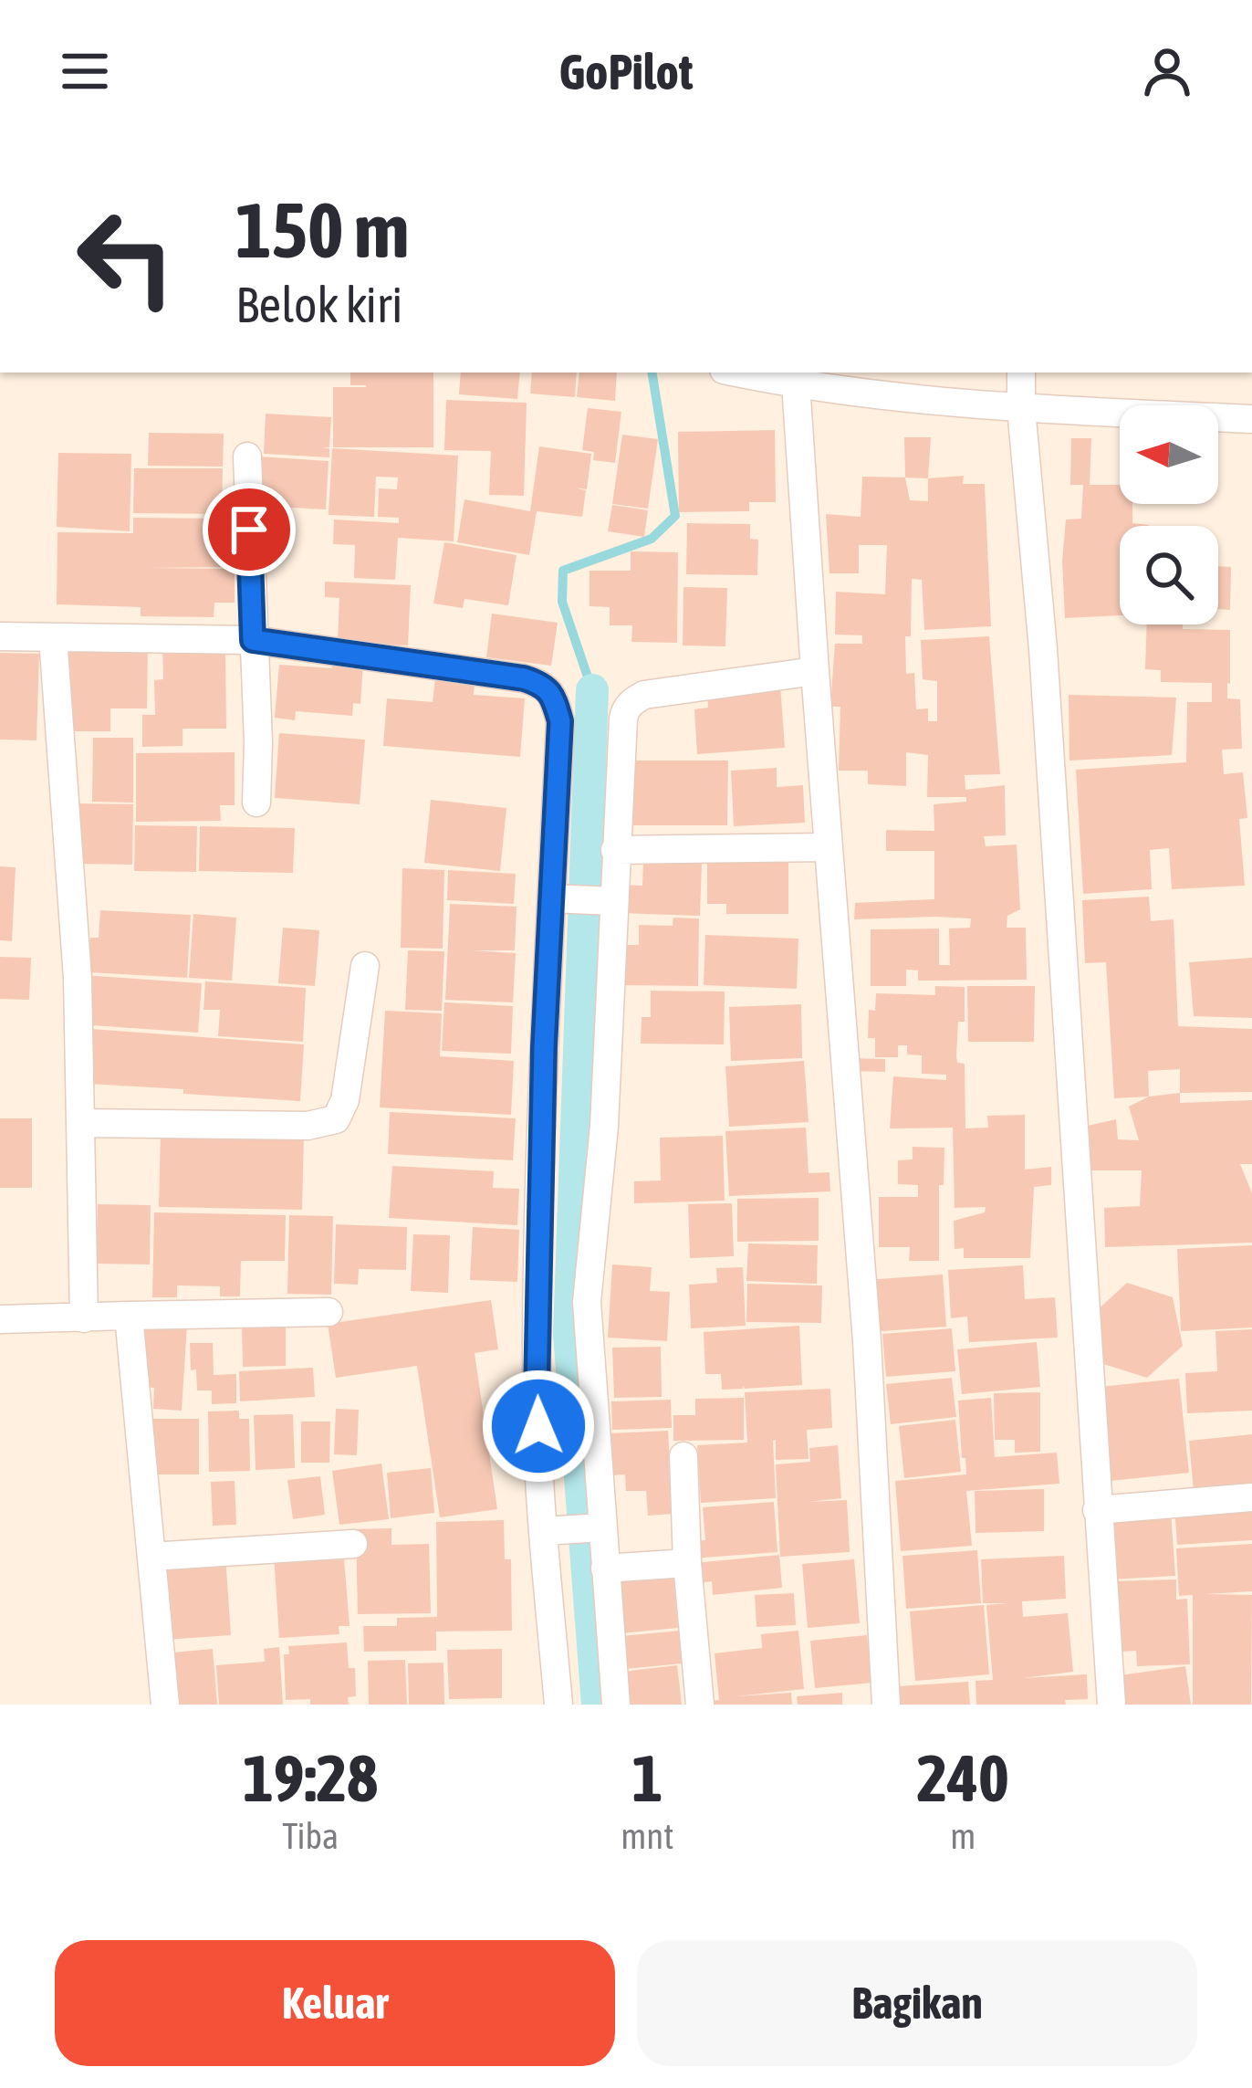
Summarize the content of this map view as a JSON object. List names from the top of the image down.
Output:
{
  "north": "left",
  "page": {
    "header": "GoPilot",
    "turn": ["150 m", "Belok kiri"],
    "eta": [
      "19:28",
      "Tiba",
      "1",
      "mnt",
      "240",
      "m"
    ],
    "buttons": ["Keluar", "Bagikan"]
  }
}
